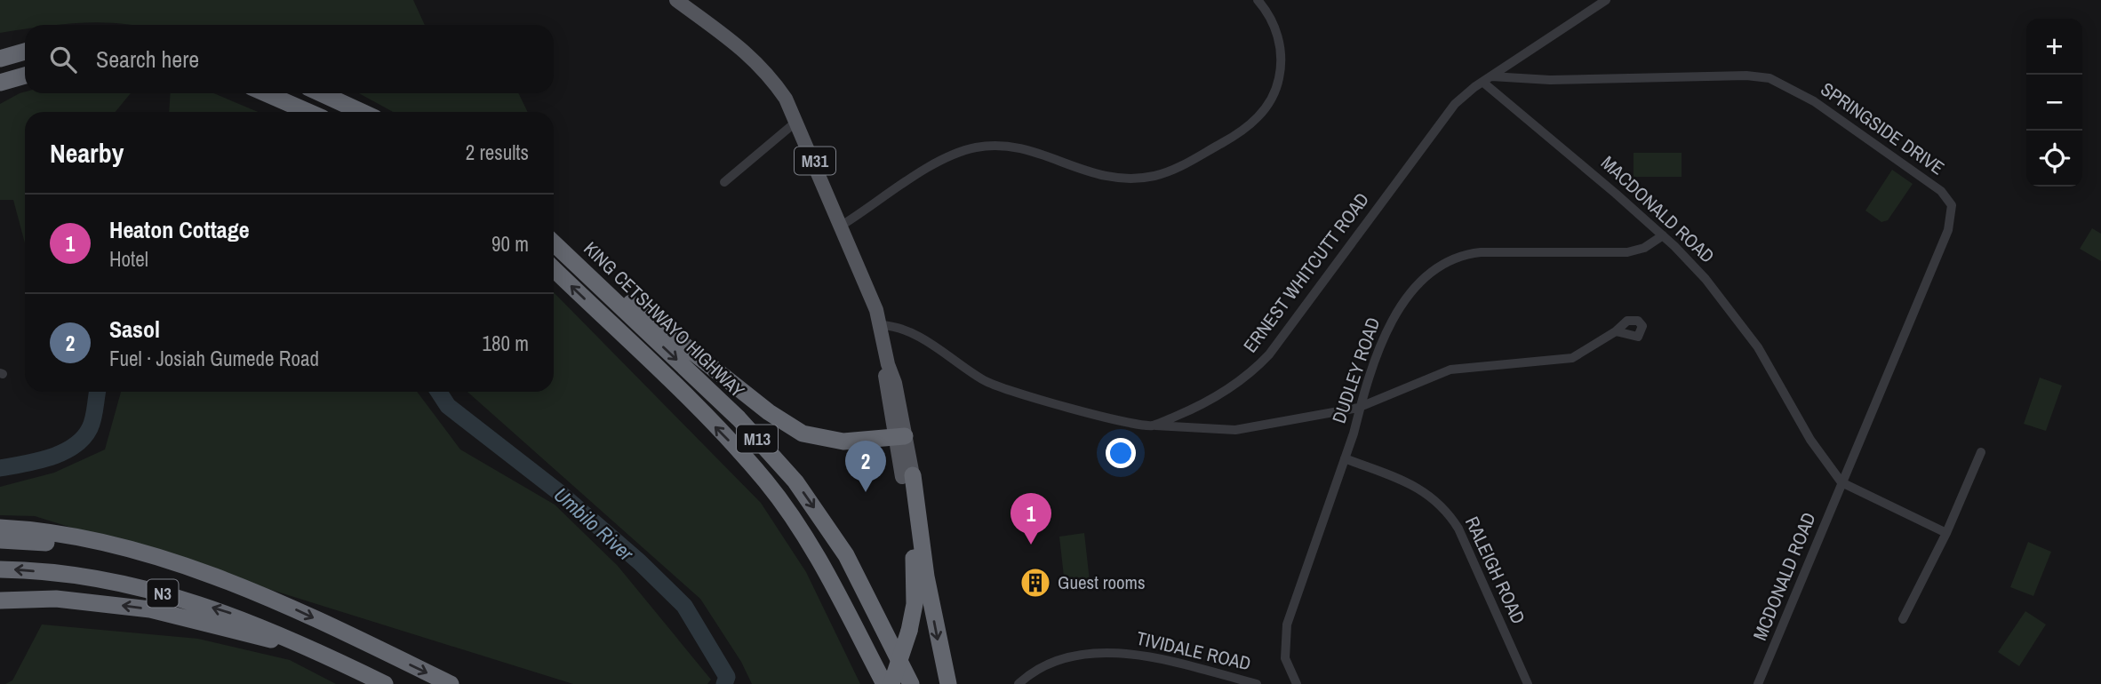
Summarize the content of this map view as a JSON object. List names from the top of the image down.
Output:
{
  "streets": {
    "highway": ["KING CETSHWAYO HIGHWAY", "M13", "N3"],
    "main road": ["M31"],
    "street": [
      "SPRINGSIDE DRIVE",
      "MACDONALD ROAD",
      "ERNEST WHITCUTT ROAD",
      "DUDLEY ROAD",
      "RALEIGH ROAD",
      "MCDONALD ROAD",
      "TIVIDALE ROAD"
    ]
  },
  "crossings": [
    ["SPRINGSIDE DRIVE", "MACDONALD ROAD"],
    ["SPRINGSIDE DRIVE", "ERNEST WHITCUTT ROAD"],
    ["SPRINGSIDE DRIVE", "MCDONALD ROAD"],
    ["MACDONALD ROAD", "ERNEST WHITCUTT ROAD"],
    ["MACDONALD ROAD", "DUDLEY ROAD"],
    ["MACDONALD ROAD", "MCDONALD ROAD"],
    ["DUDLEY ROAD", "RALEIGH ROAD"]
  ],
  "water": ["Umbilo River"],
  "places": {
    "building": ["Guest rooms"]
  },
  "page": {
    "map_buttons": ["+", "−"],
    "search": "Search here",
    "heading": ["Nearby", "2 results"],
    "list": [
      {
        "mark": "1",
        "name": "Heaton Cottage",
        "note": "Hotel",
        "value": "90 m"
      },
      {
        "mark": "2",
        "name": "Sasol",
        "note": "Fuel · Josiah Gumede Road",
        "value": "180 m"
      }
    ],
    "pins": ["2", "1"]
  }
}
